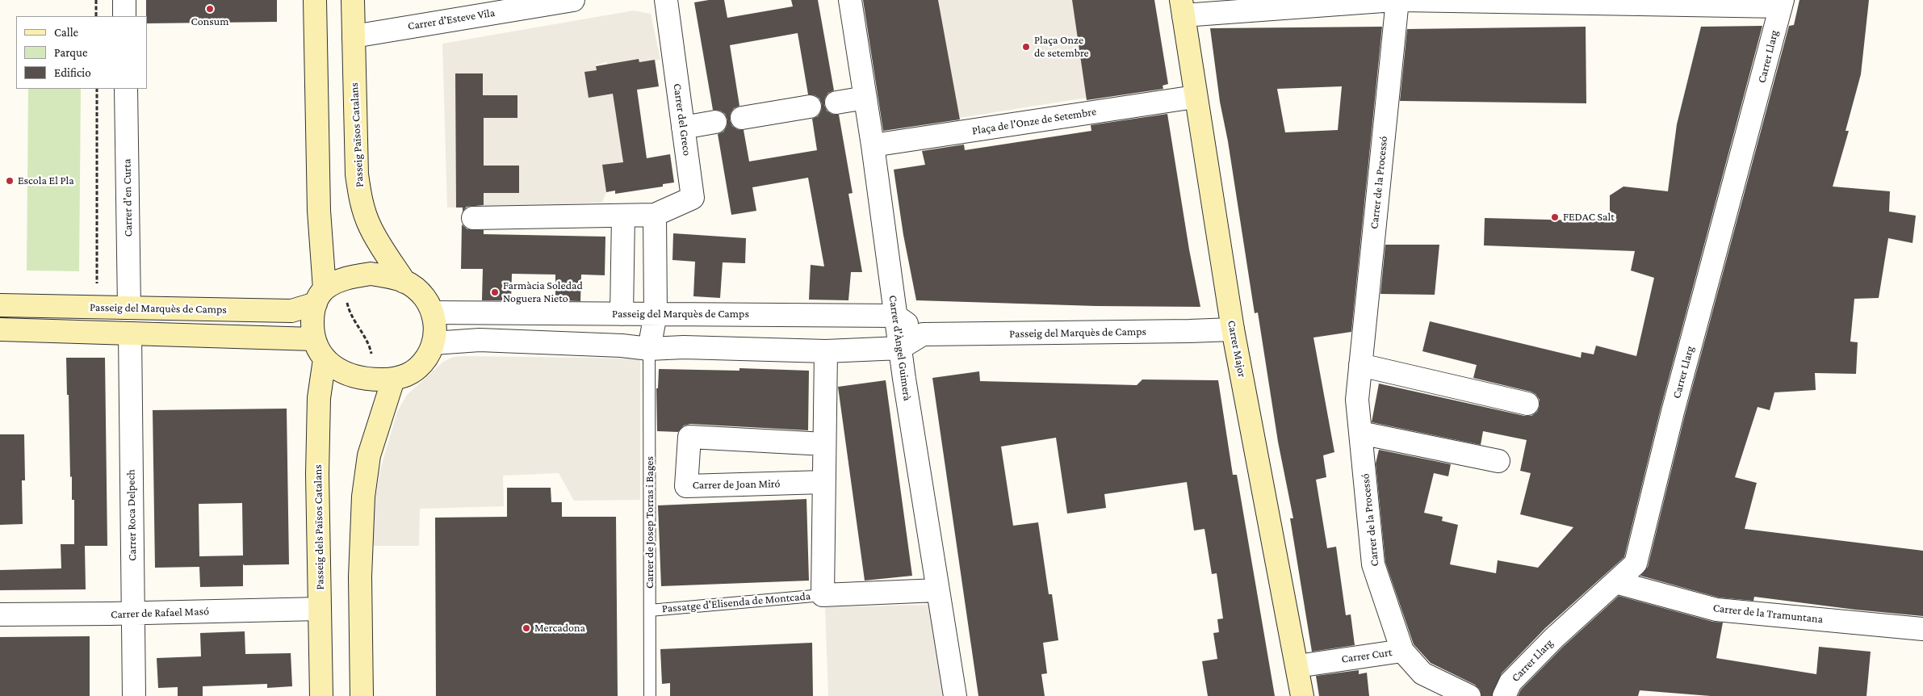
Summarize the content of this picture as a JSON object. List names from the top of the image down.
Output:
{
  "streets": {
    "main road": [
      "Passeig Països Catalans",
      "Passeig del Marquès de Camps",
      "Carrer Major",
      "Passeig dels Països Catalans"
    ],
    "street": [
      "Carrer d'Esteve Vila",
      "Carrer Llarg",
      "Carrer del Greco",
      "Plaça de l'Onze de Setembre",
      "Carrer de la Processó",
      "Carrer d'en Curta",
      "Carrer d'Àngel Guimerà",
      "Carrer de Joan Miró",
      "Carrer Roca Delpech",
      "Carrer de Rafael Masó",
      "Carrer de la Tramuntana",
      "Carrer Curt"
    ],
    "lane": ["Carrer de Josep Torras i Bages", "Passatge d'Elisenda de Montcada"]
  },
  "crossings": [
    ["Carrer d'Esteve Vila", "Passeig Països Catalans"],
    ["Carrer Llarg", "Carrer de la Tramuntana"],
    ["Plaça de l'Onze de Setembre", "Carrer d'Àngel Guimerà"],
    ["Plaça de l'Onze de Setembre", "Carrer Major"],
    ["Passeig Països Catalans", "Passeig del Marquès de Camps"],
    ["Passeig Països Catalans", "Passeig dels Països Catalans"],
    ["Carrer de la Processó", "Carrer Curt"],
    ["Carrer d'en Curta", "Passeig del Marquès de Camps"],
    ["Passeig del Marquès de Camps", "Carrer d'Àngel Guimerà"],
    ["Passeig del Marquès de Camps", "Carrer Major"],
    ["Passeig del Marquès de Camps", "Passeig dels Països Catalans"],
    ["Carrer Major", "Carrer Curt"],
    ["Carrer Roca Delpech", "Carrer de Rafael Masó"],
    ["Carrer de Josep Torras i Bages", "Passatge d'Elisenda de Montcada"],
    ["Passeig dels Països Catalans", "Carrer de Rafael Masó"]
  ],
  "places": [
    "Consum",
    "Plaça Onze de setembre",
    "Escola El Pla",
    "FEDAC Salt",
    "Farmàcia Soledad Noguera Nieto",
    "Mercadona"
  ],
  "legend": ["Calle", "Parque", "Edificio"]
}
